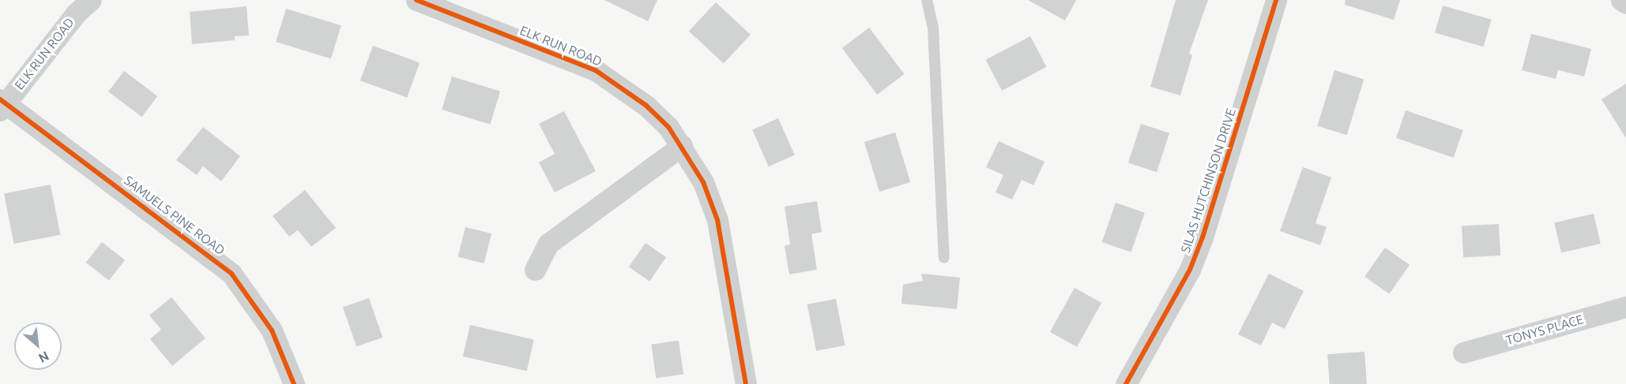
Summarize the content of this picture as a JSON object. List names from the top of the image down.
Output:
{
  "streets": {
    "street": [
      "ELK RUN ROAD",
      "SILAS HUTCHINSON DRIVE",
      "SAMUELS PINE ROAD",
      "TONYS PLACE"
    ]
  },
  "crossings": [
    ["ELK RUN ROAD", "SAMUELS PINE ROAD"]
  ],
  "north": "bottom right"
}
